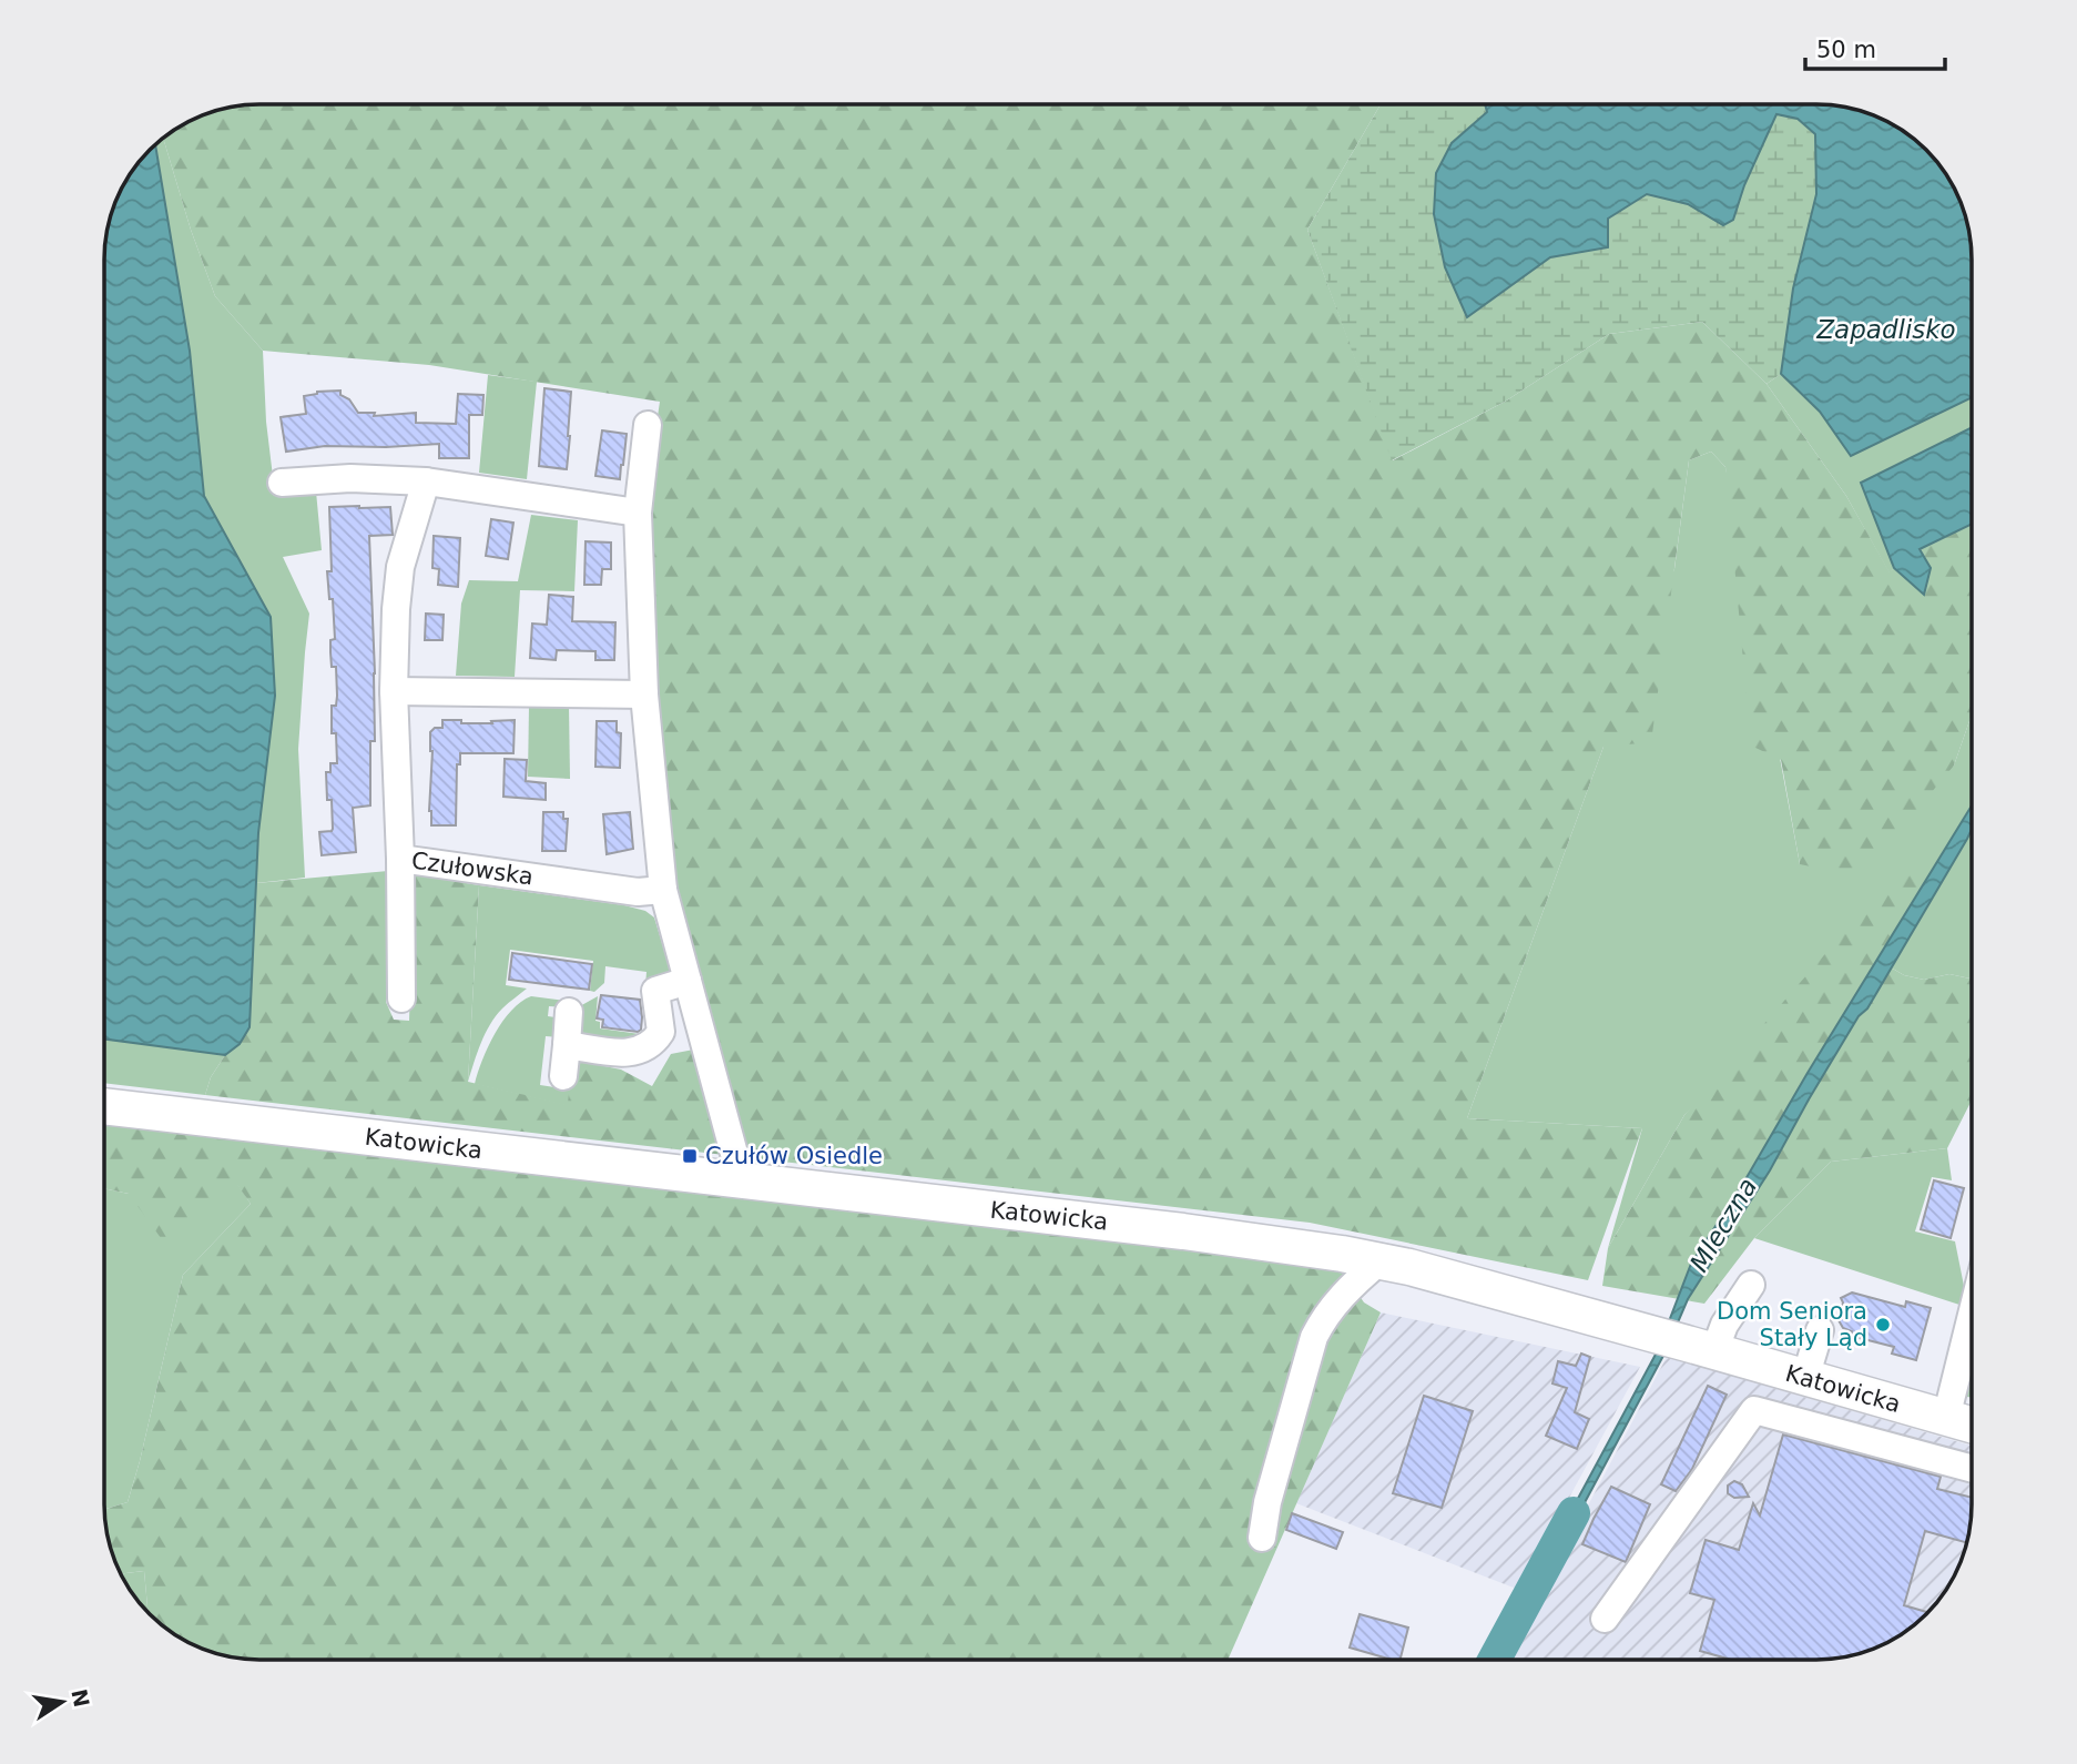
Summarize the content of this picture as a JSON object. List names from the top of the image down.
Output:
{
  "streets": {
    "main road": ["Katowicka"],
    "street": ["Czułowska"]
  },
  "water": ["Zapadlisko", "Mleczna"],
  "places": {
    "transit": ["Czułów Osiedle"],
    "other": ["Dom Seniora Stały Ląd"]
  },
  "scale_bar": "50 m",
  "north": "right"
}
